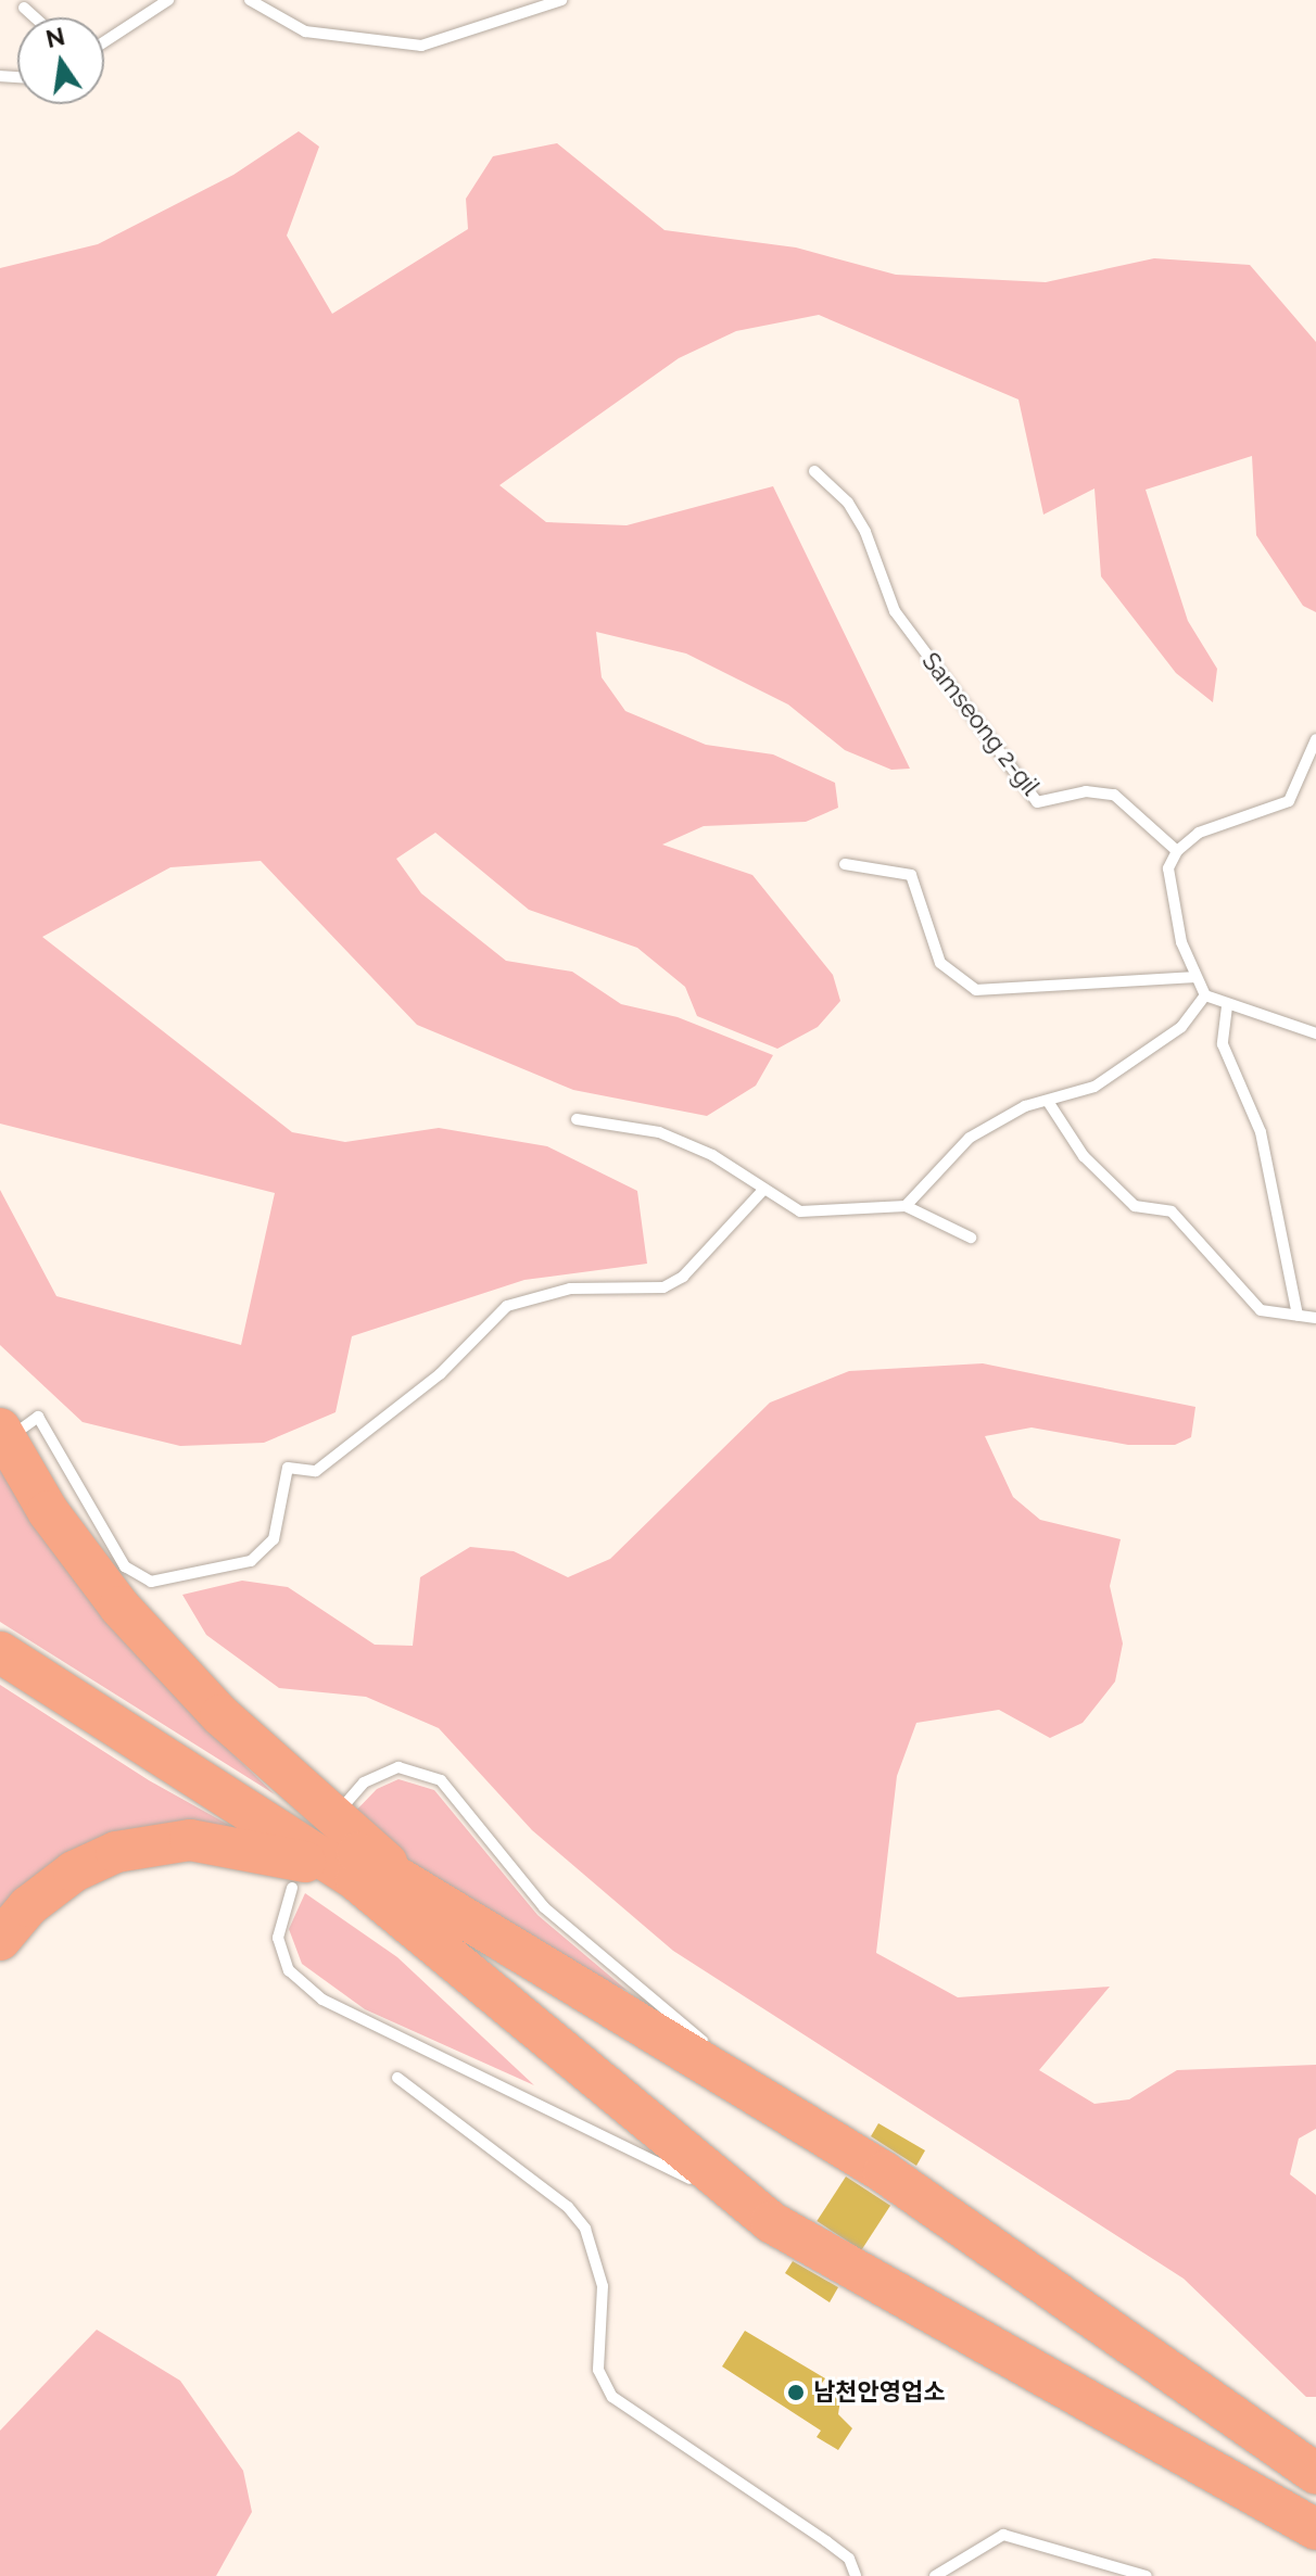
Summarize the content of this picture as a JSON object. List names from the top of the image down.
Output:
{
  "streets": {
    "lane": ["Samseong 2-gil"]
  },
  "places": ["남천안영업소"],
  "north": "top"
}
